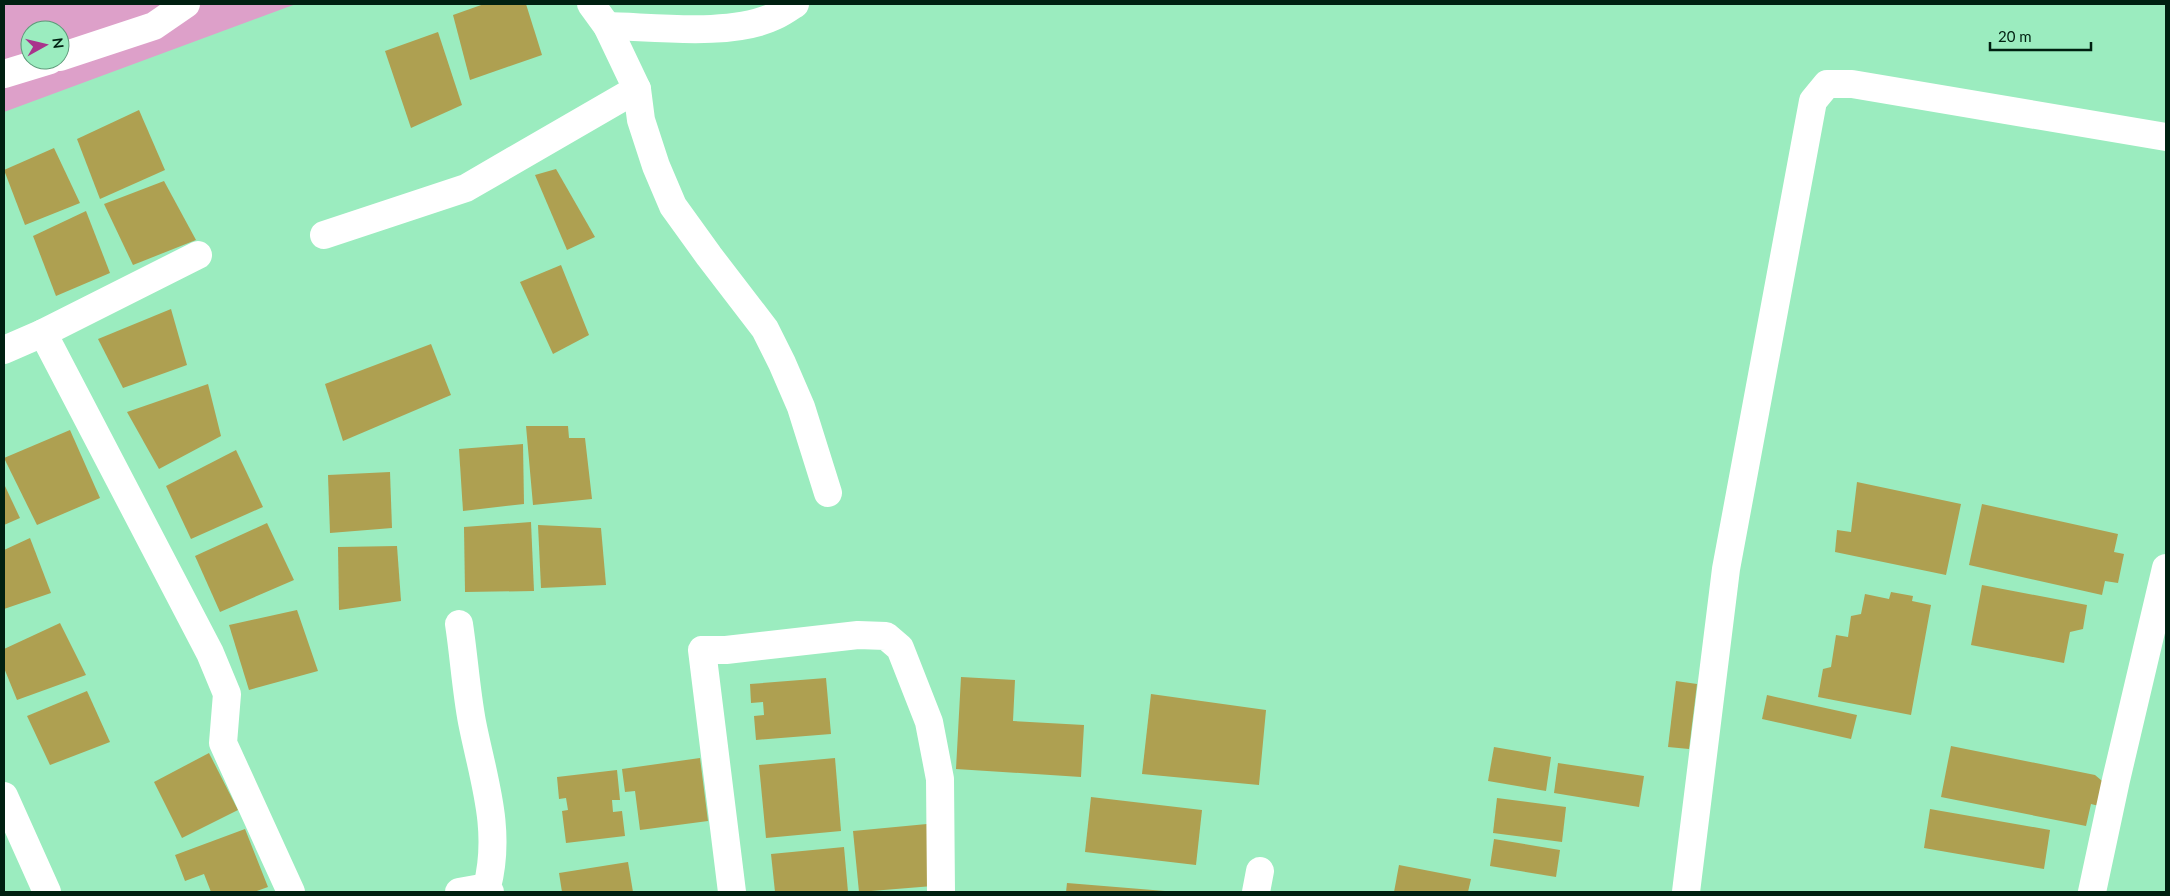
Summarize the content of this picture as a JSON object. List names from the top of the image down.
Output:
{
  "scale_bar": "20 m",
  "north": "right"
}
